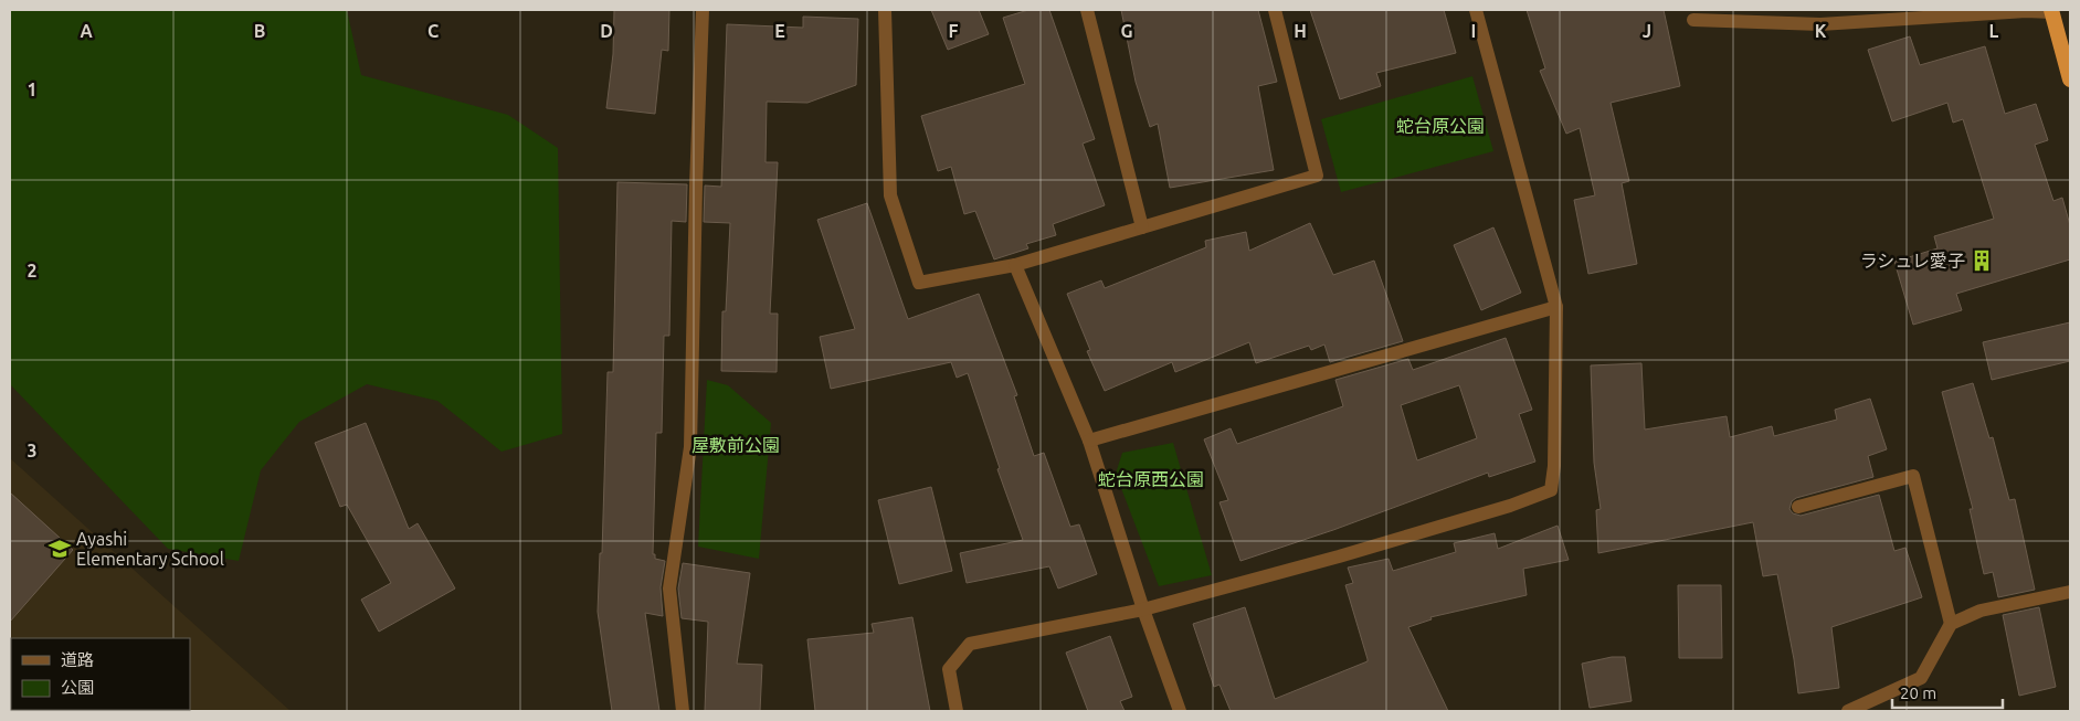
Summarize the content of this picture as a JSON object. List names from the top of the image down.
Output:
{
  "parks": ["蛇台原公園", "屋敷前公園", "蛇台原西公園"],
  "places": {
    "building": ["ラシュレ愛子"],
    "school or university": ["Ayashi Elementary School"]
  },
  "legend": ["道路", "公園"],
  "scale_bar": "20 m",
  "grid": {
    "columns": [
      "A",
      "B",
      "C",
      "D",
      "E",
      "F",
      "G",
      "H",
      "I",
      "J",
      "K",
      "L"
    ],
    "rows": ["1", "2", "3"]
  }
}
